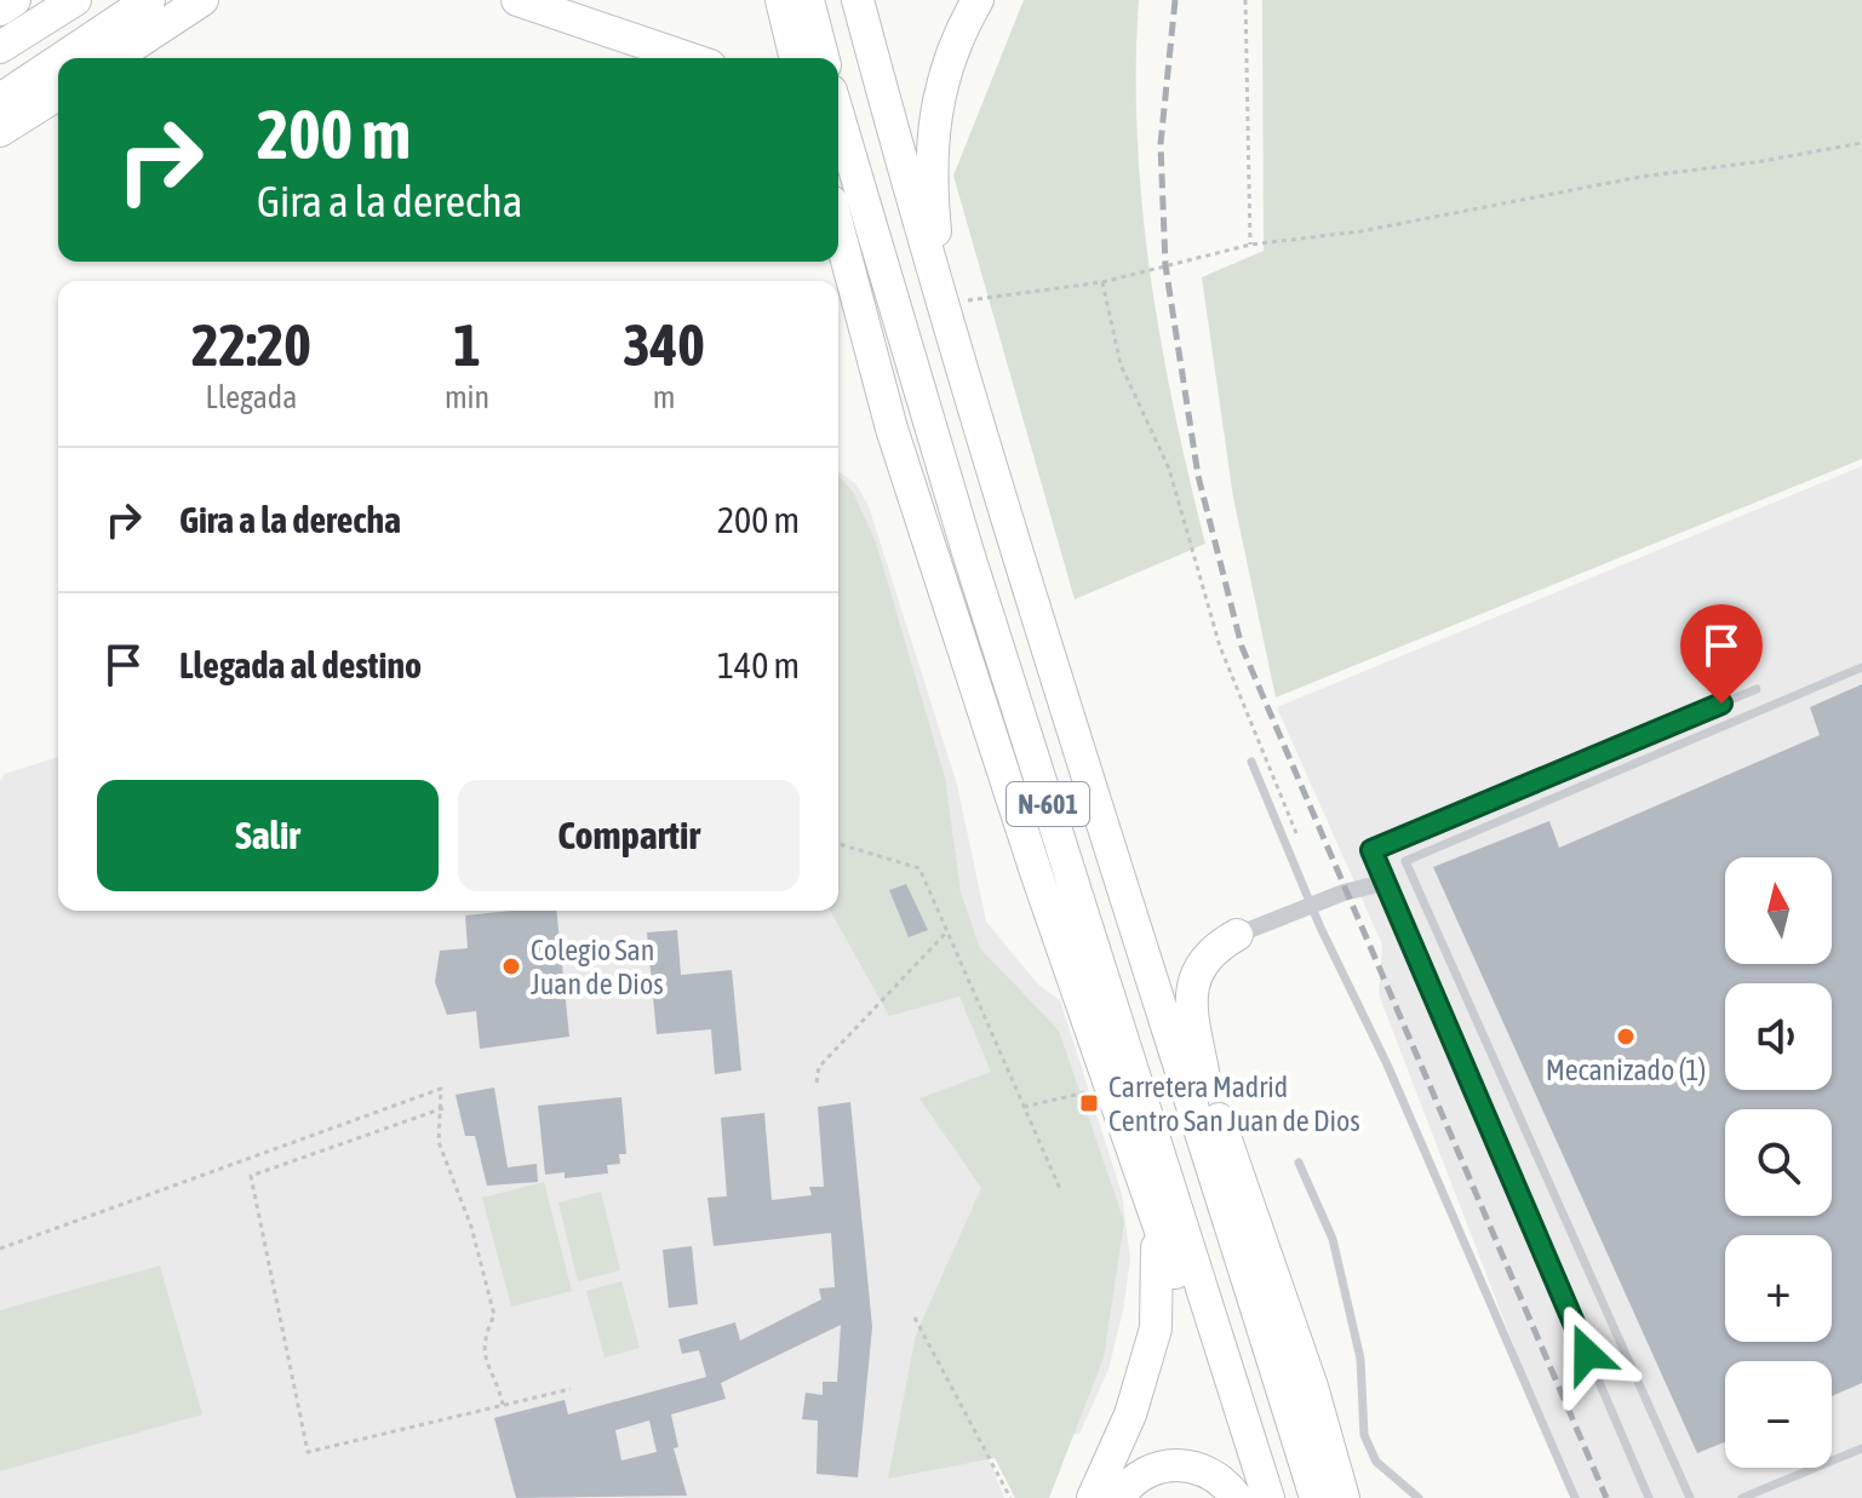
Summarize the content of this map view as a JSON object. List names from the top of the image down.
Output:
{
  "streets": {
    "highway": ["N-601"]
  },
  "places": {
    "other": ["Colegio San Juan de Dios", "Mecanizado (1)"],
    "transit": ["Carretera Madrid Centro San Juan de Dios"]
  },
  "north": "top",
  "page": {
    "turn": ["200 m", "Gira a la derecha"],
    "eta": [
      "22:20",
      "Llegada",
      "1",
      "min",
      "340",
      "m"
    ],
    "list": [
      {
        "name": "Gira a la derecha",
        "value": "200 m"
      },
      {
        "name": "Llegada al destino",
        "value": "140 m"
      }
    ],
    "buttons": ["Salir", "Compartir"],
    "map_buttons": ["+", "−"]
  }
}
